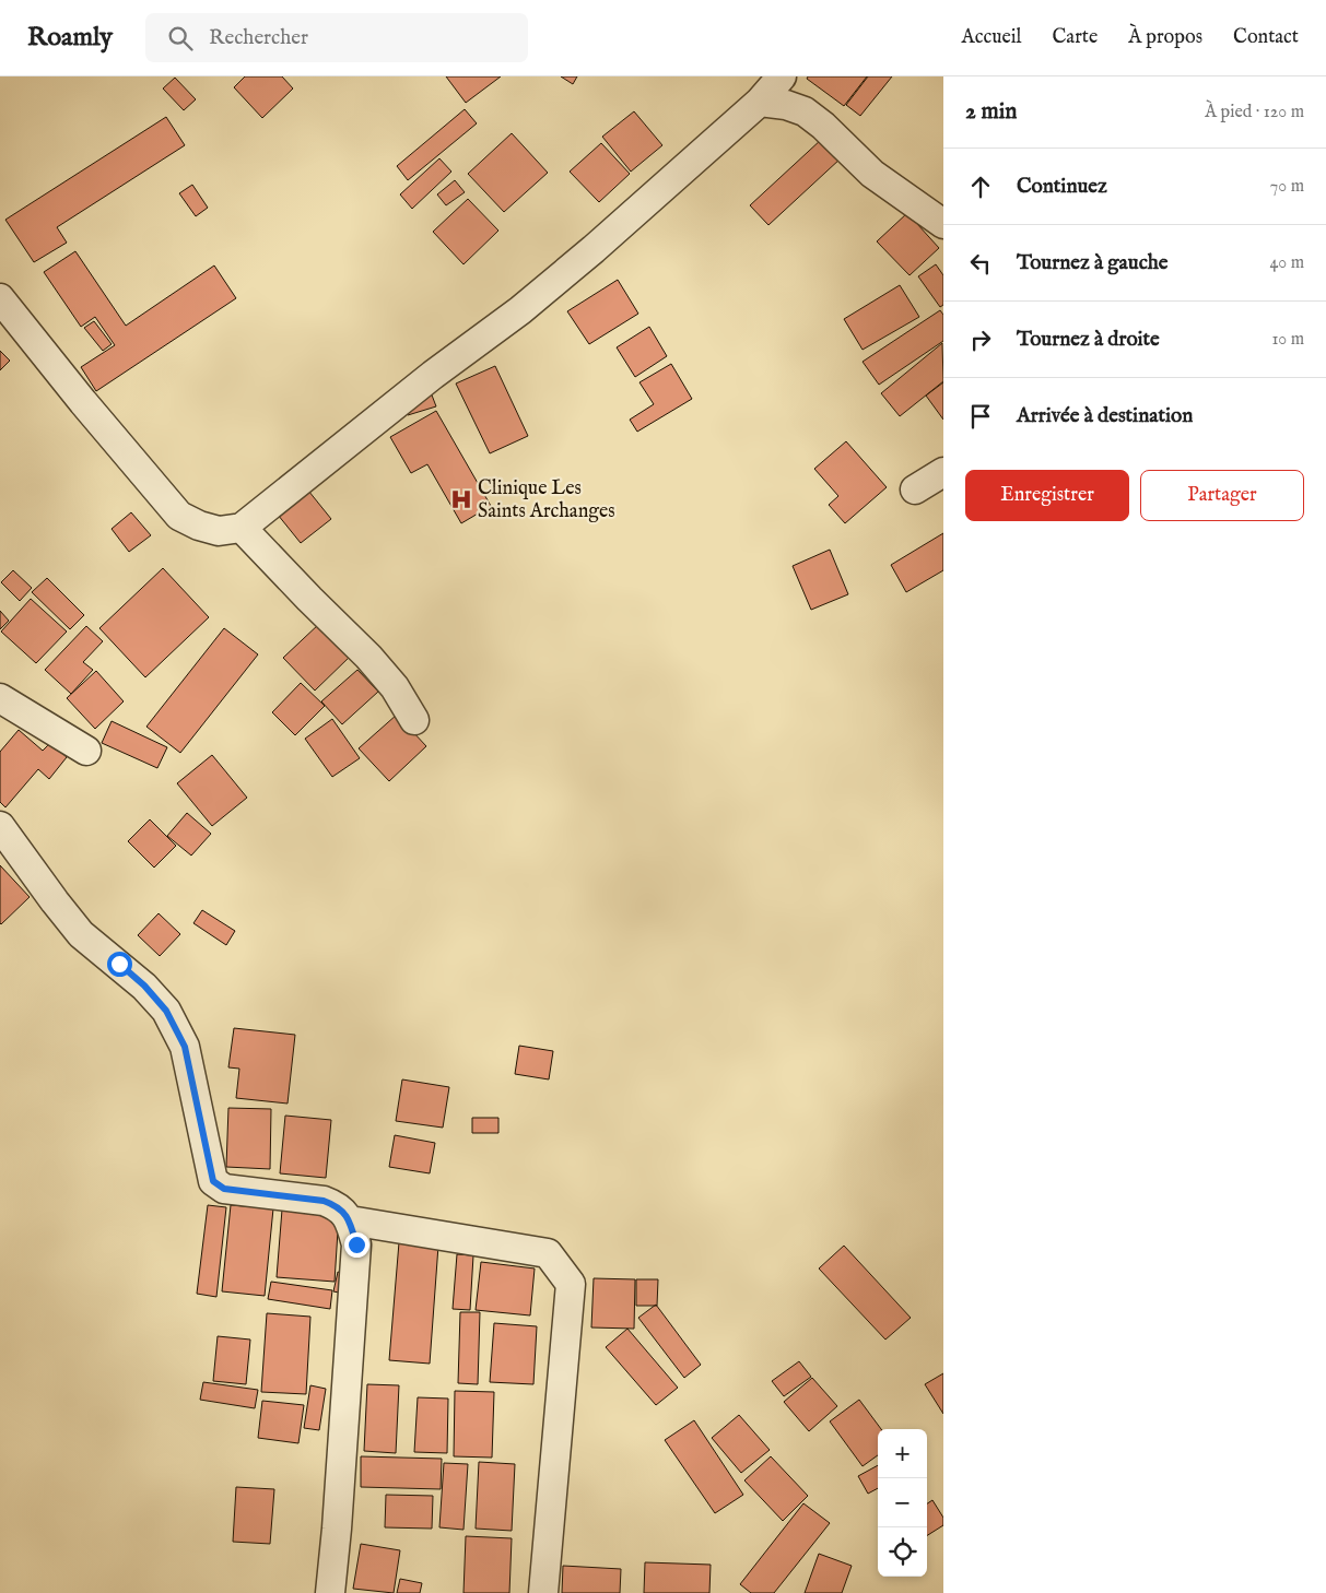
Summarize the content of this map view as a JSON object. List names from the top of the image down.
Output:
{
  "places": {
    "hospital": ["Clinique Les Saints Archanges"]
  },
  "page": {
    "header": "Roamly",
    "search": "Rechercher",
    "nav": [
      "Accueil",
      "Carte",
      "À propos",
      "Contact"
    ],
    "heading": ["2 min", "À pied · 120 m"],
    "list": [
      ["Continuez", "70 m"],
      ["Tournez à gauche", "40 m"],
      ["Tournez à droite", "10 m"],
      "Arrivée à destination"
    ],
    "buttons": ["Enregistrer", "Partager"],
    "map_buttons": ["+", "−"]
  }
}
